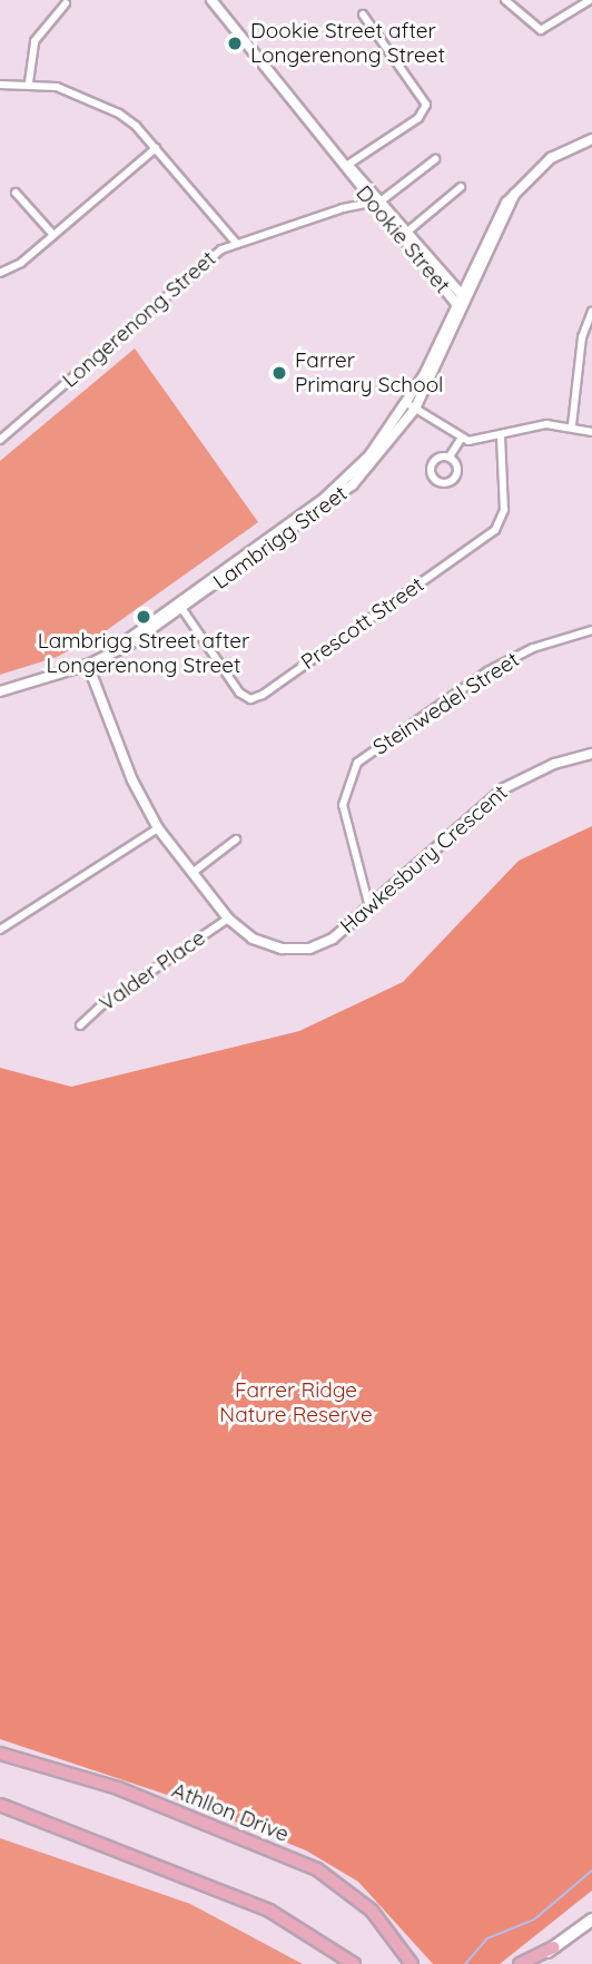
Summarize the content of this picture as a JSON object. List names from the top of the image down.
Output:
{
  "streets": {
    "main road": ["Athllon Drive"],
    "street": [
      "Dookie Street",
      "Longerenong Street",
      "Lambrigg Street",
      "Prescott Street",
      "Steinwedel Street",
      "Hawkesbury Crescent",
      "Valder Place"
    ]
  },
  "crossings": [
    ["Dookie Street", "Longerenong Street"],
    ["Dookie Street", "Lambrigg Street"],
    ["Lambrigg Street", "Prescott Street"],
    ["Lambrigg Street", "Hawkesbury Crescent"],
    ["Steinwedel Street", "Hawkesbury Crescent"],
    ["Hawkesbury Crescent", "Valder Place"]
  ],
  "parks": ["Farrer Ridge Nature Reserve"],
  "places": ["Dookie Street after Longerenong Street", "Farrer Primary School", "Lambrigg Street after Longerenong Street"]
}
